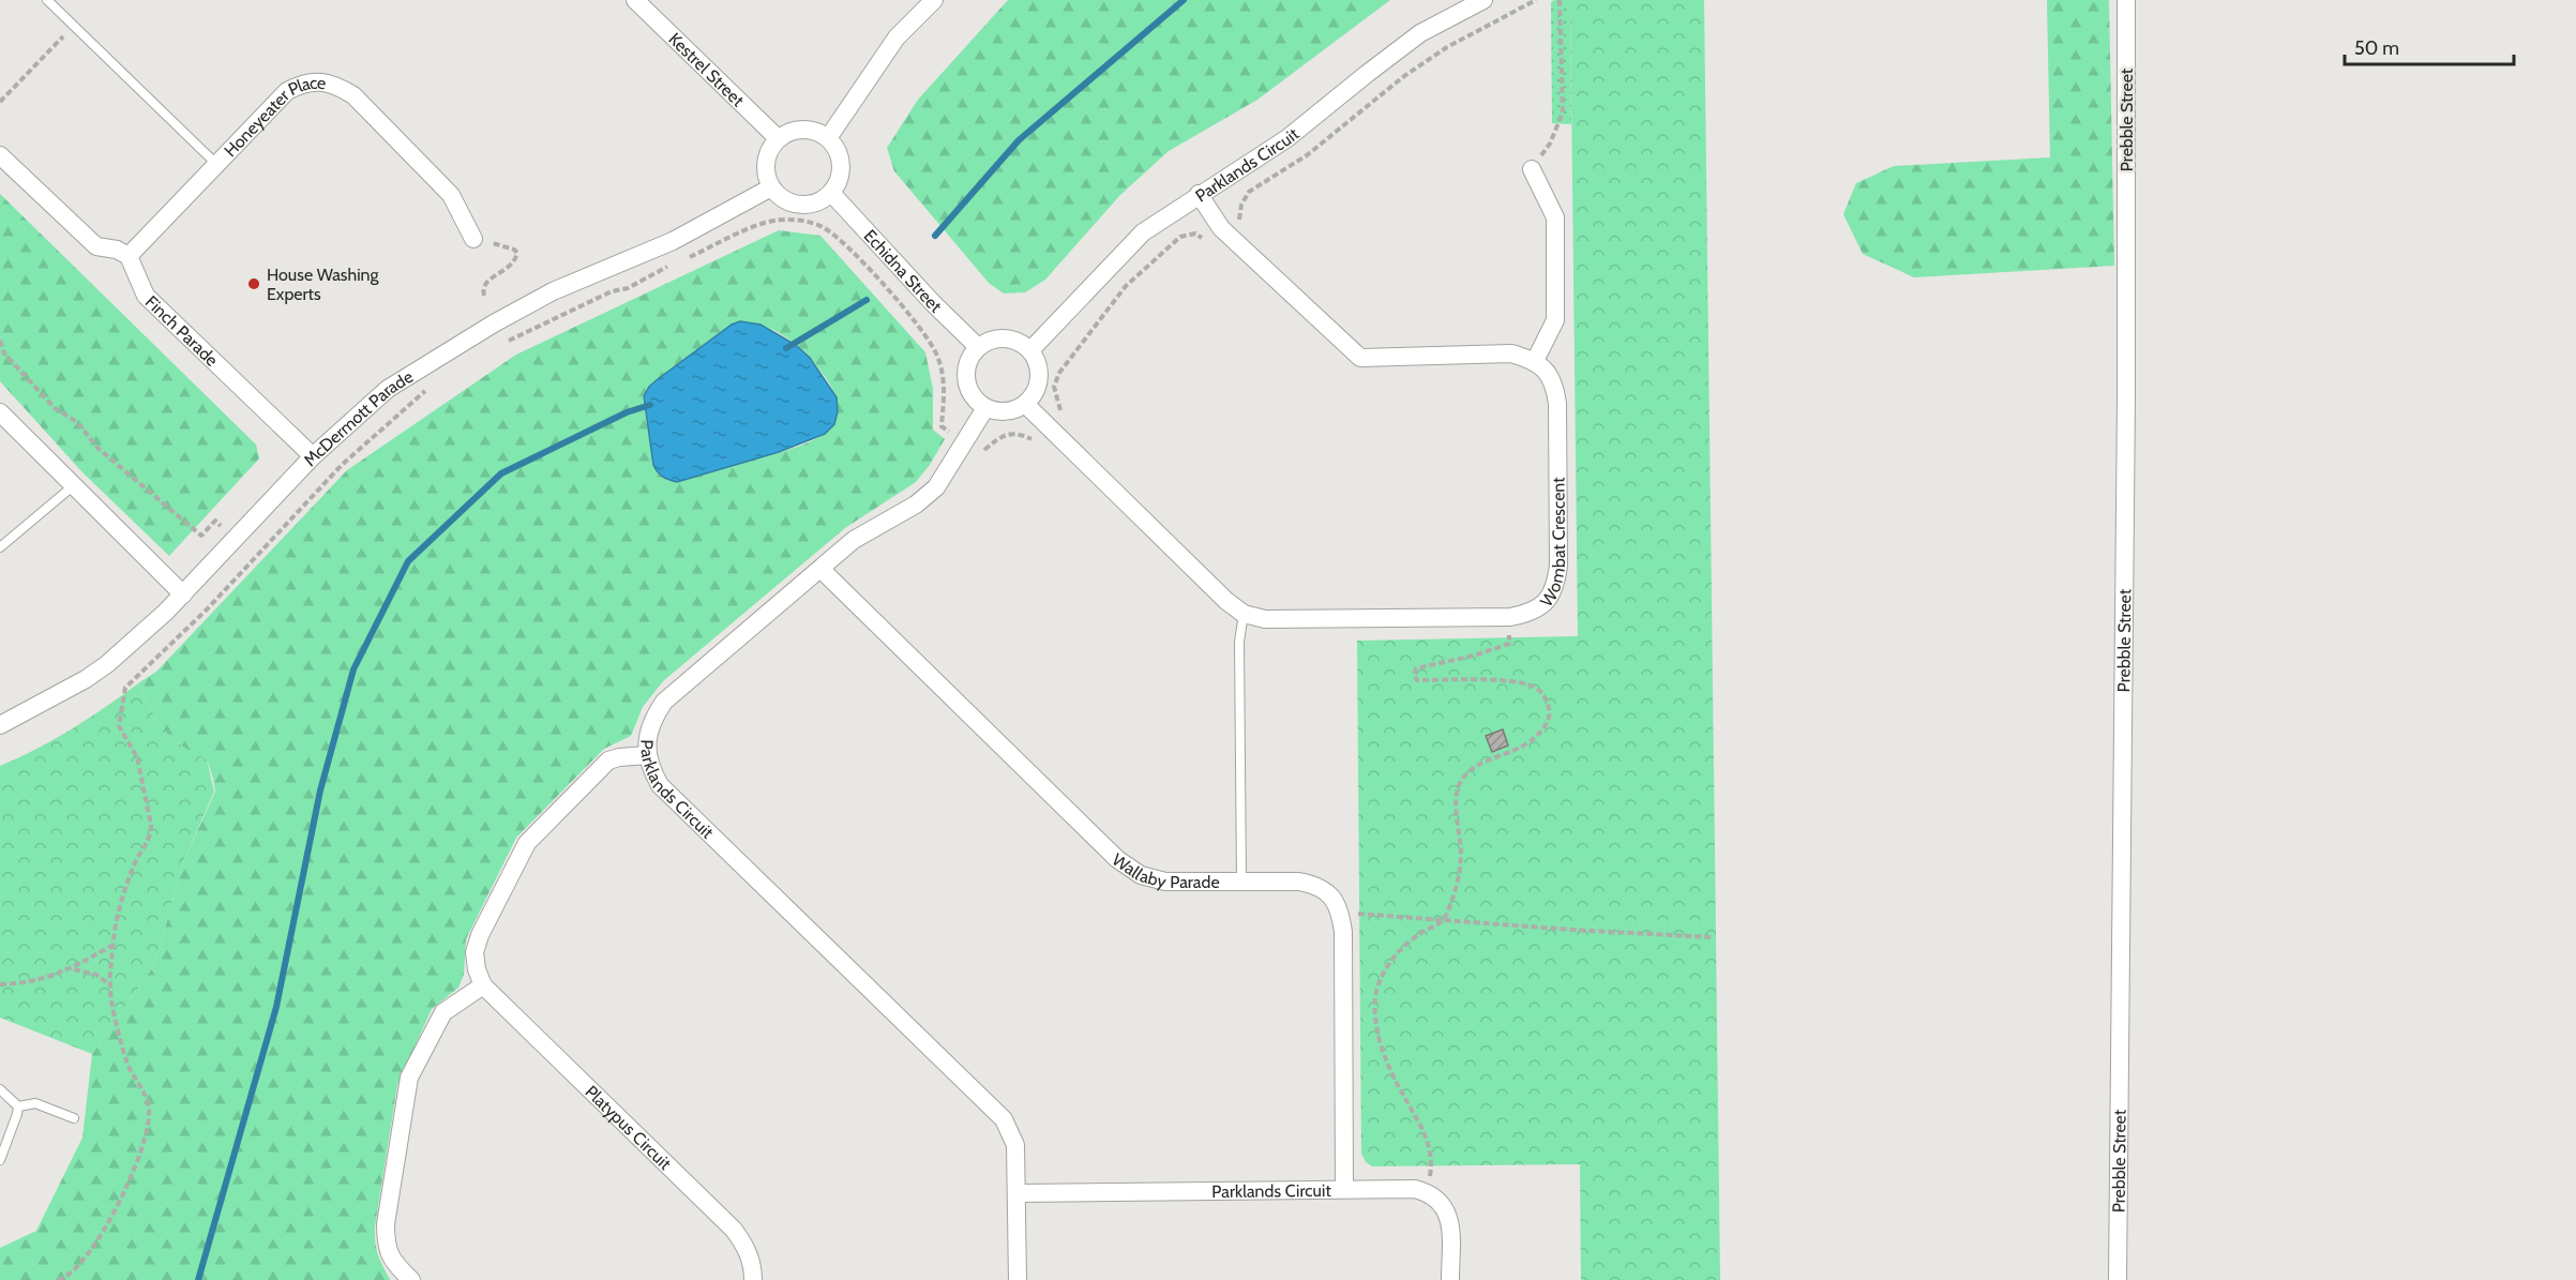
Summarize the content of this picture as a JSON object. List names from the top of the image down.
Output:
{
  "streets": {
    "street": [
      "Kestrel Street",
      "Prebble Street",
      "Honeyeater Place",
      "Parklands Circuit",
      "Echidna Street",
      "Finch Parade",
      "McDermott Parade",
      "Wombat Crescent",
      "Wallaby Parade",
      "Platypus Circuit"
    ]
  },
  "crossings": [
    ["Kestrel Street", "Echidna Street"],
    ["Kestrel Street", "McDermott Parade"],
    ["Honeyeater Place", "Finch Parade"],
    ["Parklands Circuit", "Echidna Street"],
    ["Parklands Circuit", "Wombat Crescent"],
    ["Parklands Circuit", "Wallaby Parade"],
    ["Echidna Street", "McDermott Parade"],
    ["Echidna Street", "Wombat Crescent"],
    ["Finch Parade", "McDermott Parade"]
  ],
  "places": ["House Washing Experts"],
  "scale_bar": "50 m"
}
